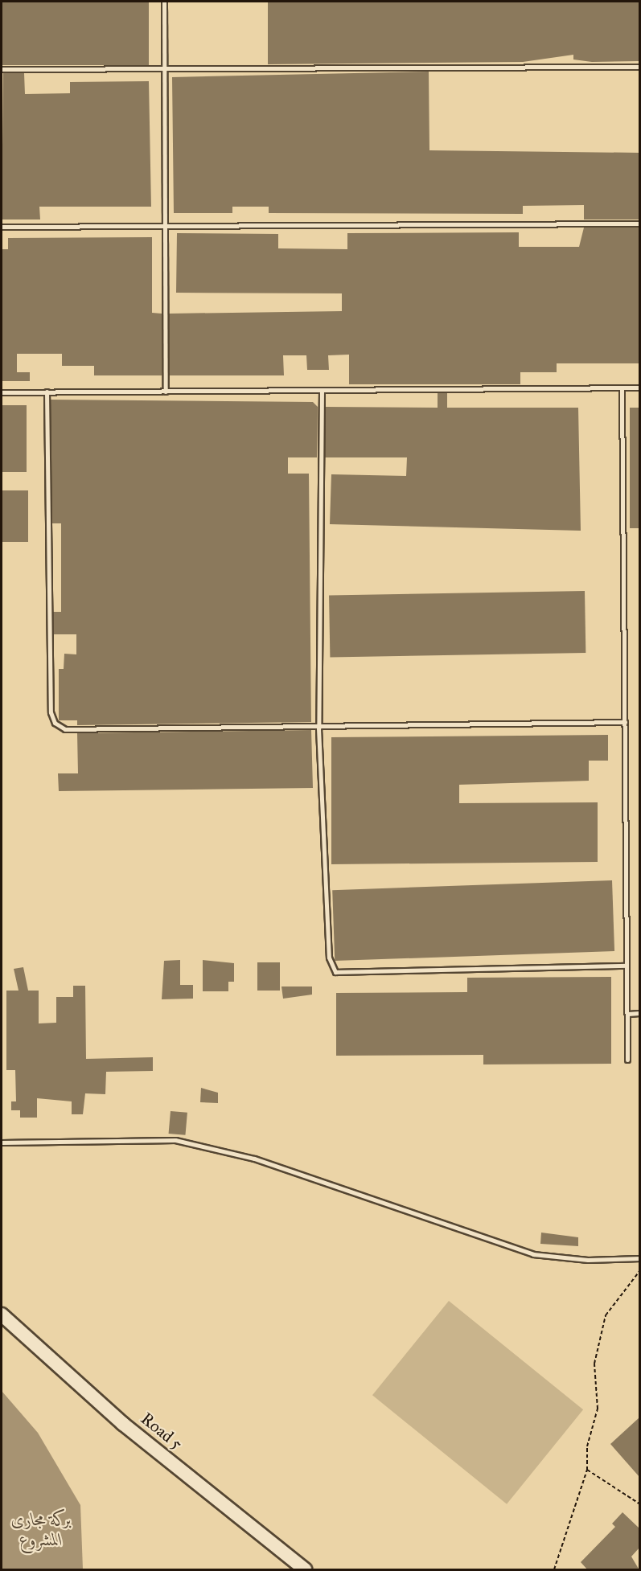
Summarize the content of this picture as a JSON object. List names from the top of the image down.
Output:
{
  "streets": {
    "main road": ["Road 5"]
  },
  "water": ["بركة مجارى المشروع"]
}
